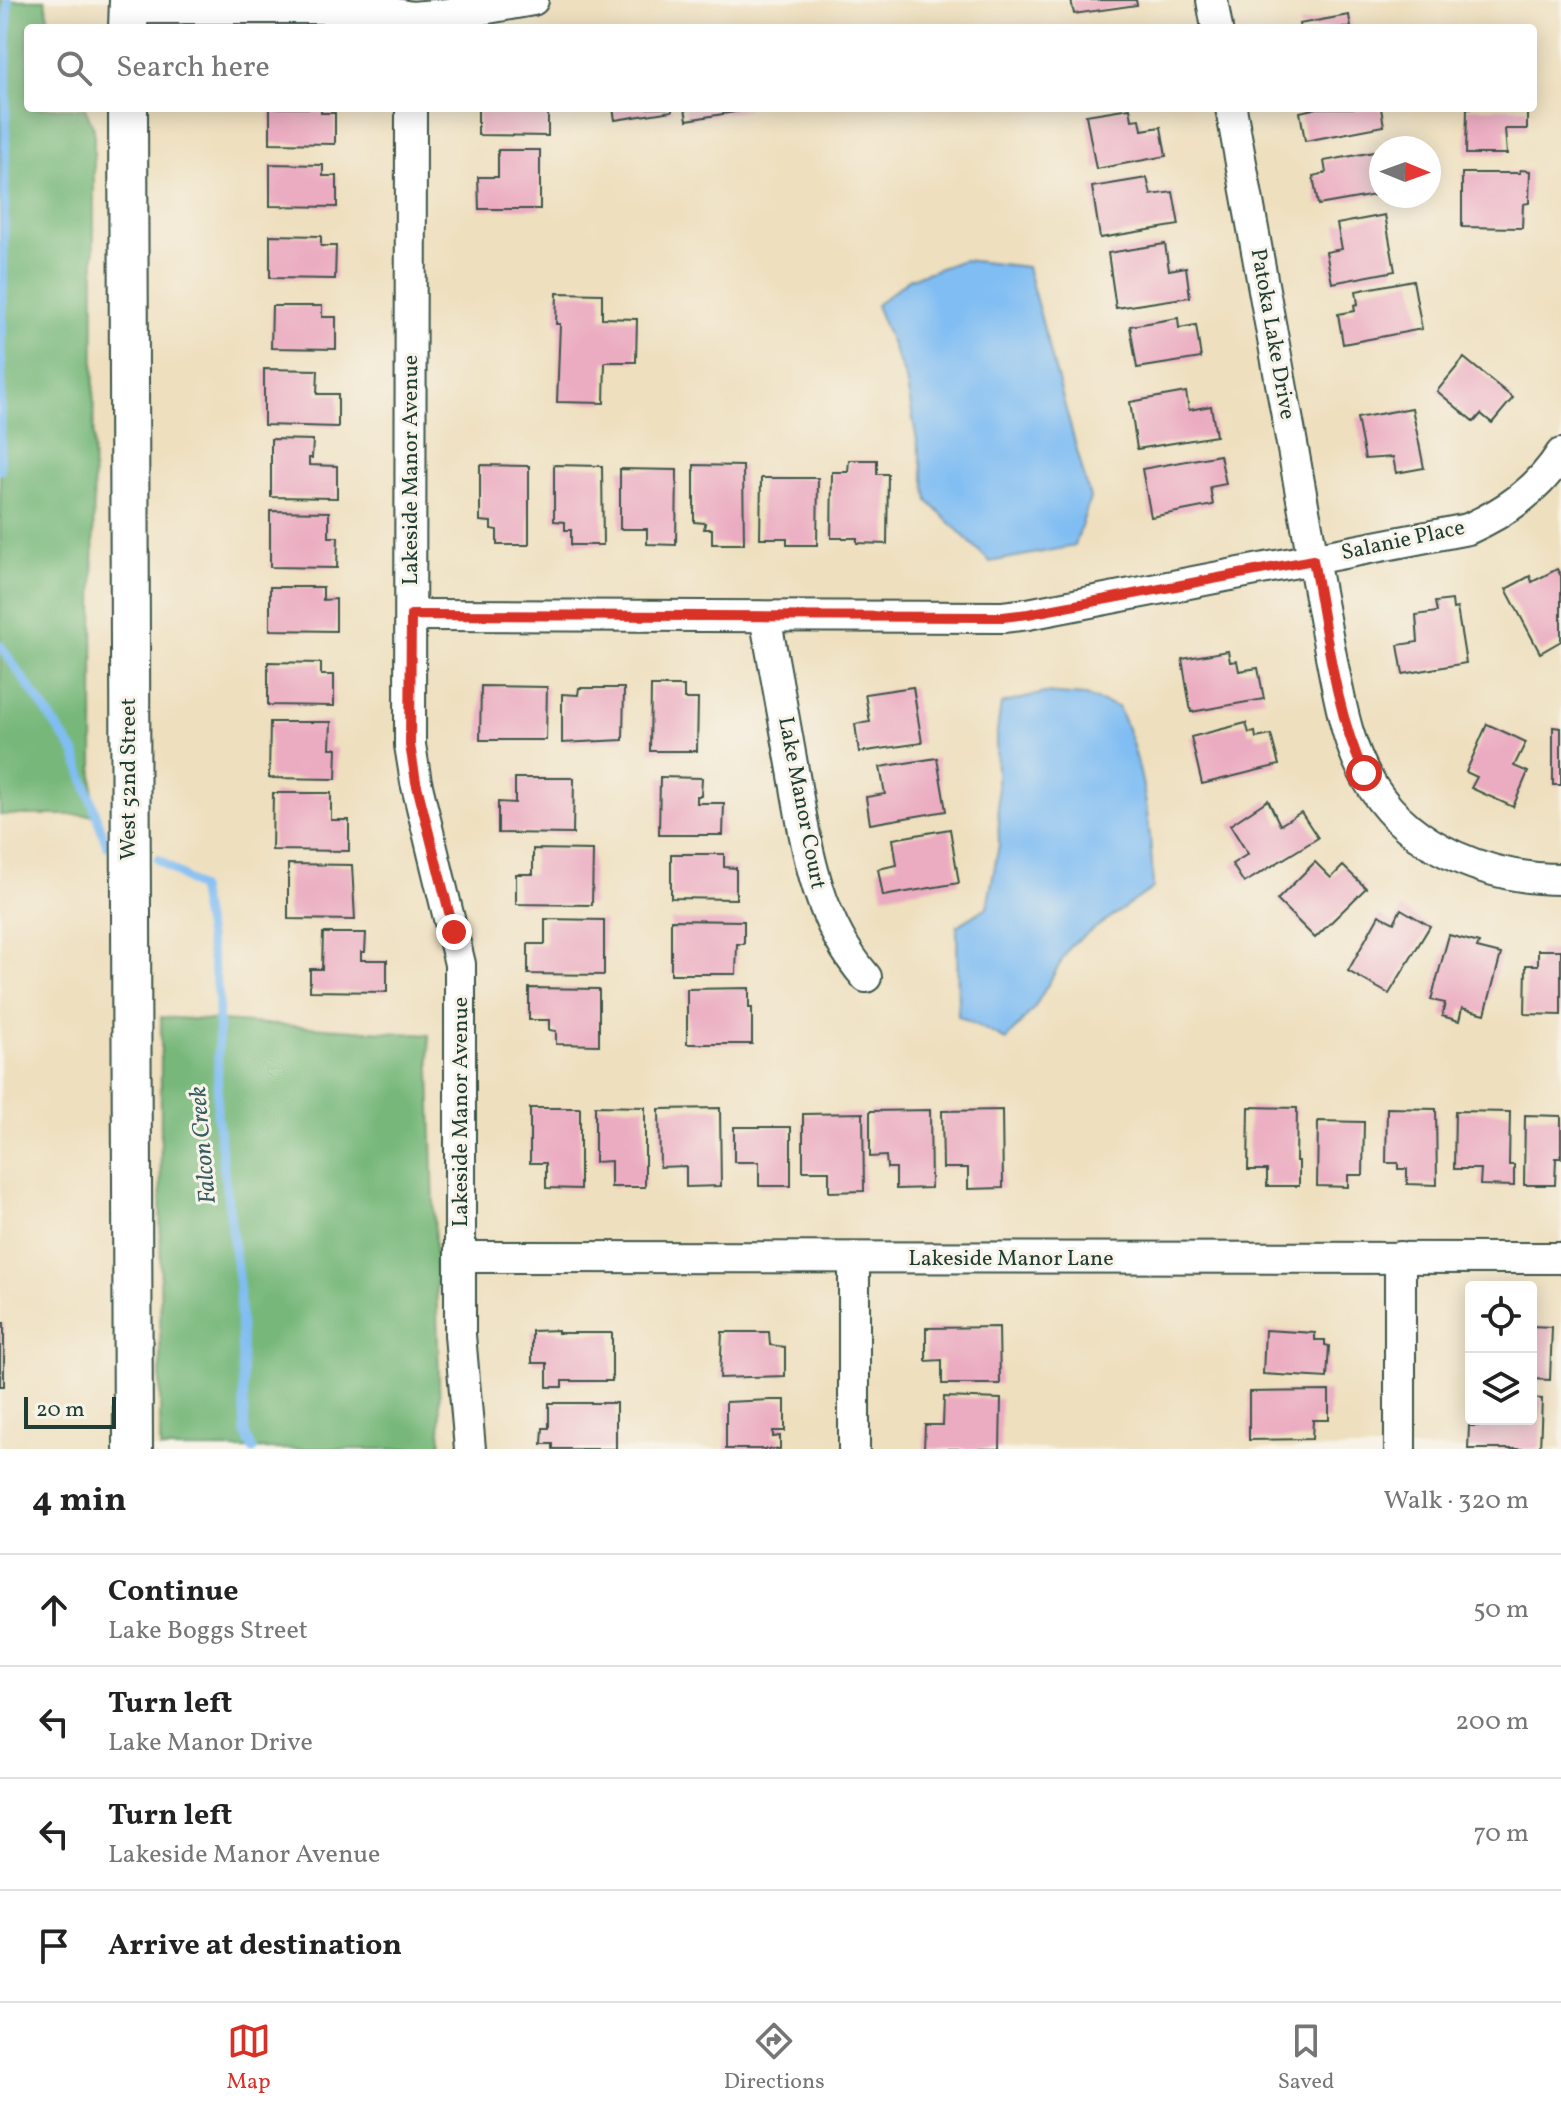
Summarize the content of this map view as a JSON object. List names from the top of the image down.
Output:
{
  "streets": {
    "street": [
      "Patoka Lake Drive",
      "Lakeside Manor Avenue",
      "Salanie Place",
      "West 52nd Street",
      "Lake Manor Court",
      "Lakeside Manor Lane"
    ]
  },
  "crossings": [
    ["Patoka Lake Drive", "Salanie Place"],
    ["Lakeside Manor Avenue", "Salanie Place"],
    ["Lakeside Manor Avenue", "Lakeside Manor Lane"],
    ["Salanie Place", "Lake Manor Court"]
  ],
  "water": ["Falcon Creek"],
  "scale_bar": "20 m",
  "north": "right",
  "page": {
    "search": "Search here",
    "scale": "20 m",
    "heading": ["4 min", "Walk · 320 m"],
    "list": [
      ["Continue", "Lake Boggs Street", "50 m"],
      ["Turn left", "Lake Manor Drive", "200 m"],
      ["Turn left", "Lakeside Manor Avenue", "70 m"],
      "Arrive at destination"
    ],
    "nav": ["Map", "Directions", "Saved"]
  }
}
